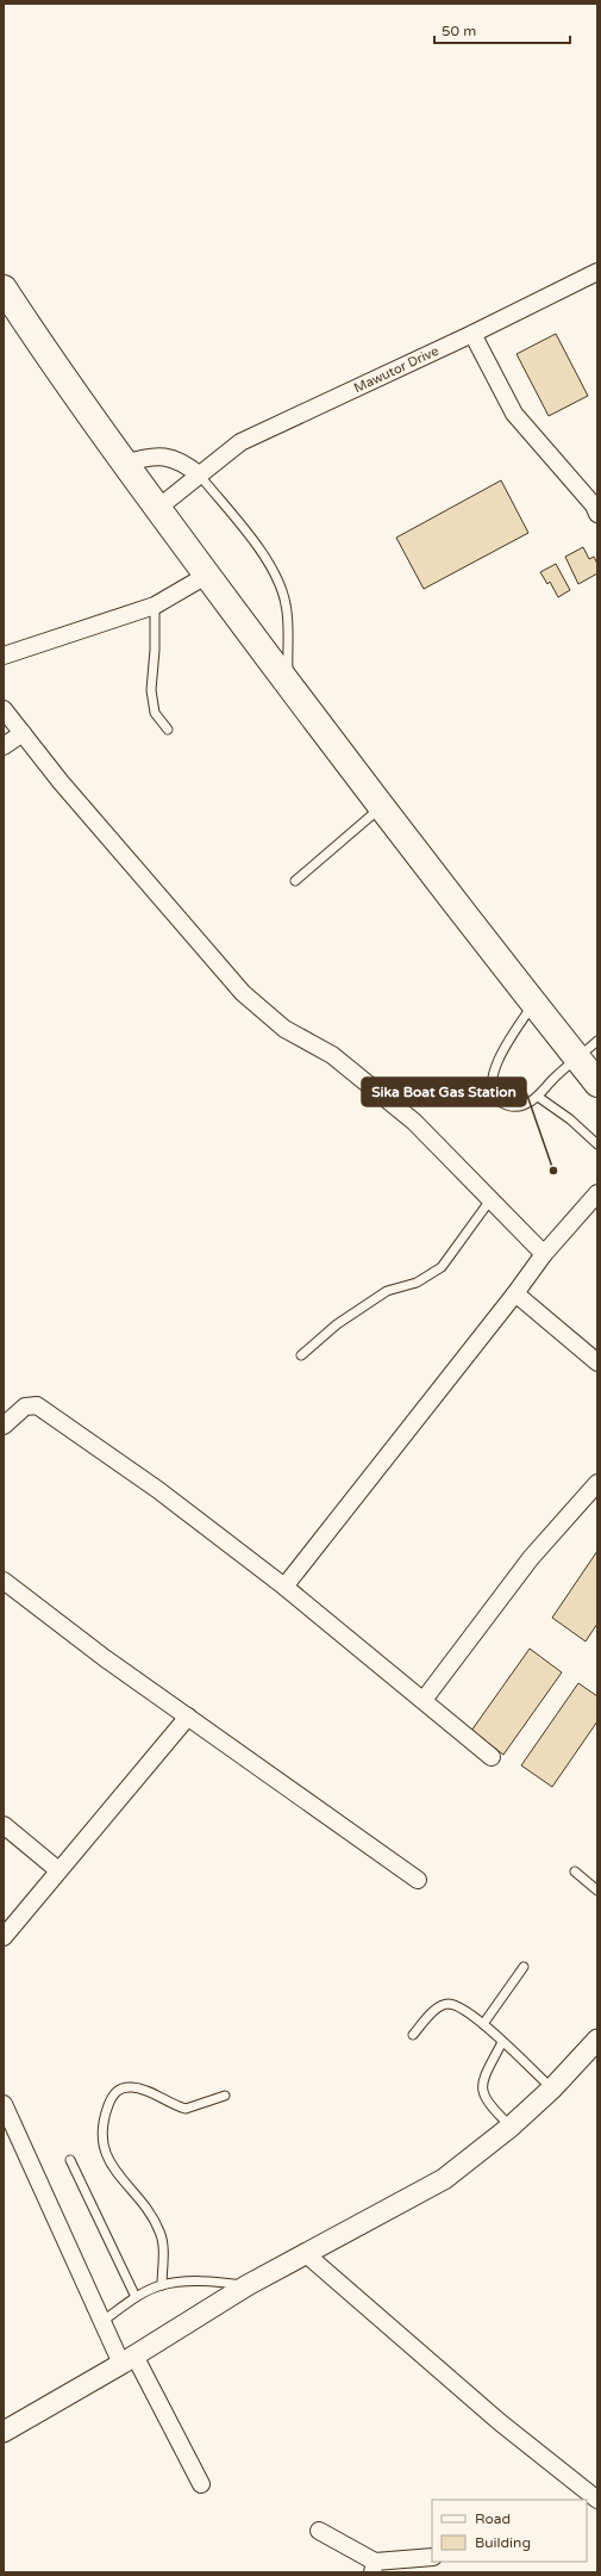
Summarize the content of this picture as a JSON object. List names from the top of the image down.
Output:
{
  "streets": {
    "street": ["Mawutor Drive"]
  },
  "places": ["Sika Boat Gas Station"],
  "legend": ["Road", "Building"],
  "scale_bar": "50 m"
}
